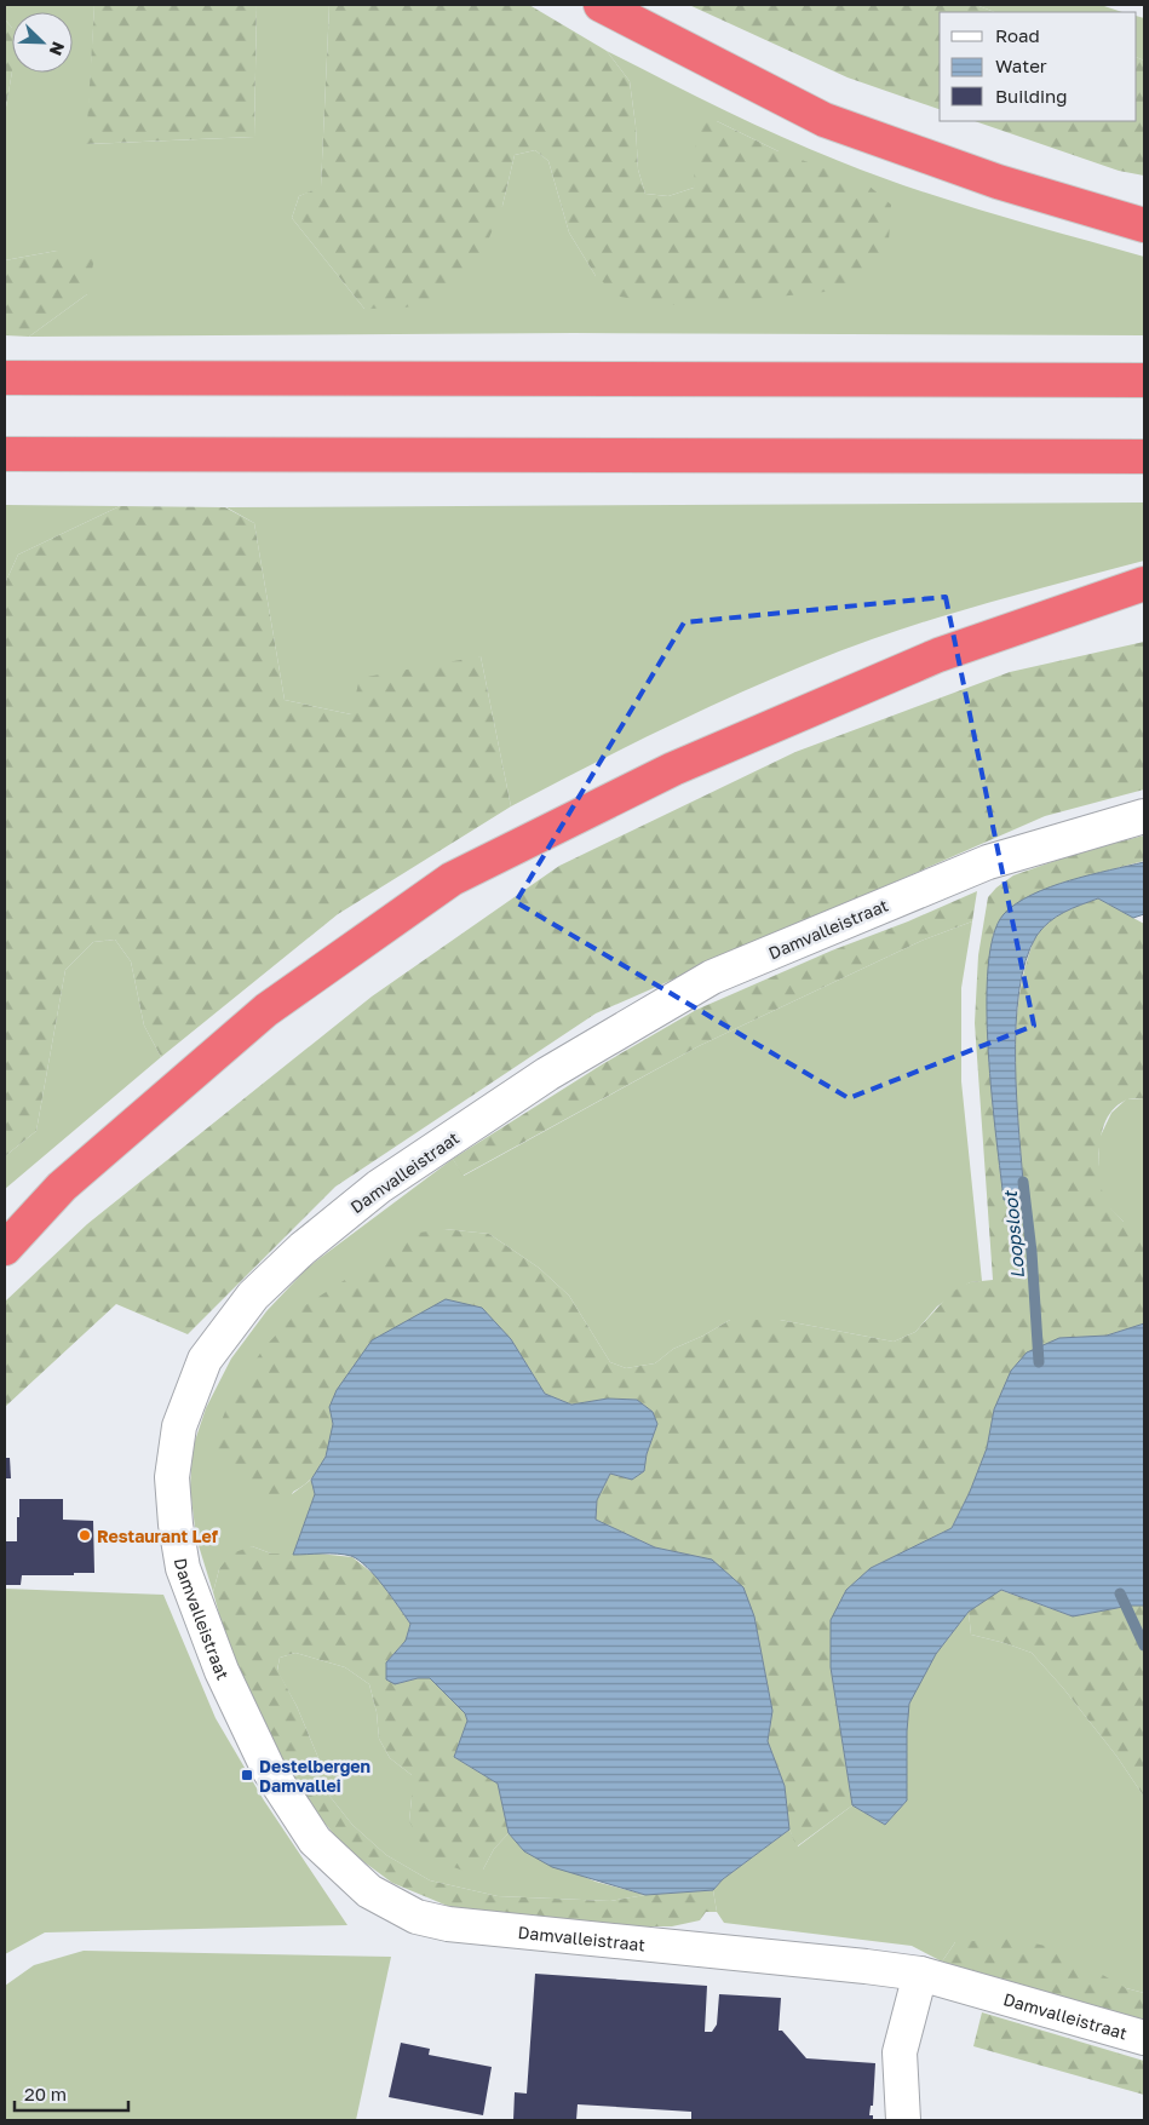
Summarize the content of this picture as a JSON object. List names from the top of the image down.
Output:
{
  "streets": {
    "street": ["Damvalleistraat"]
  },
  "water": ["Loopsloot"],
  "places": {
    "other": ["Restaurant Lef"],
    "transit": ["Destelbergen Damvallei"]
  },
  "legend": ["Road", "Water", "Building"],
  "scale_bar": "20 m",
  "north": "bottom right"
}
